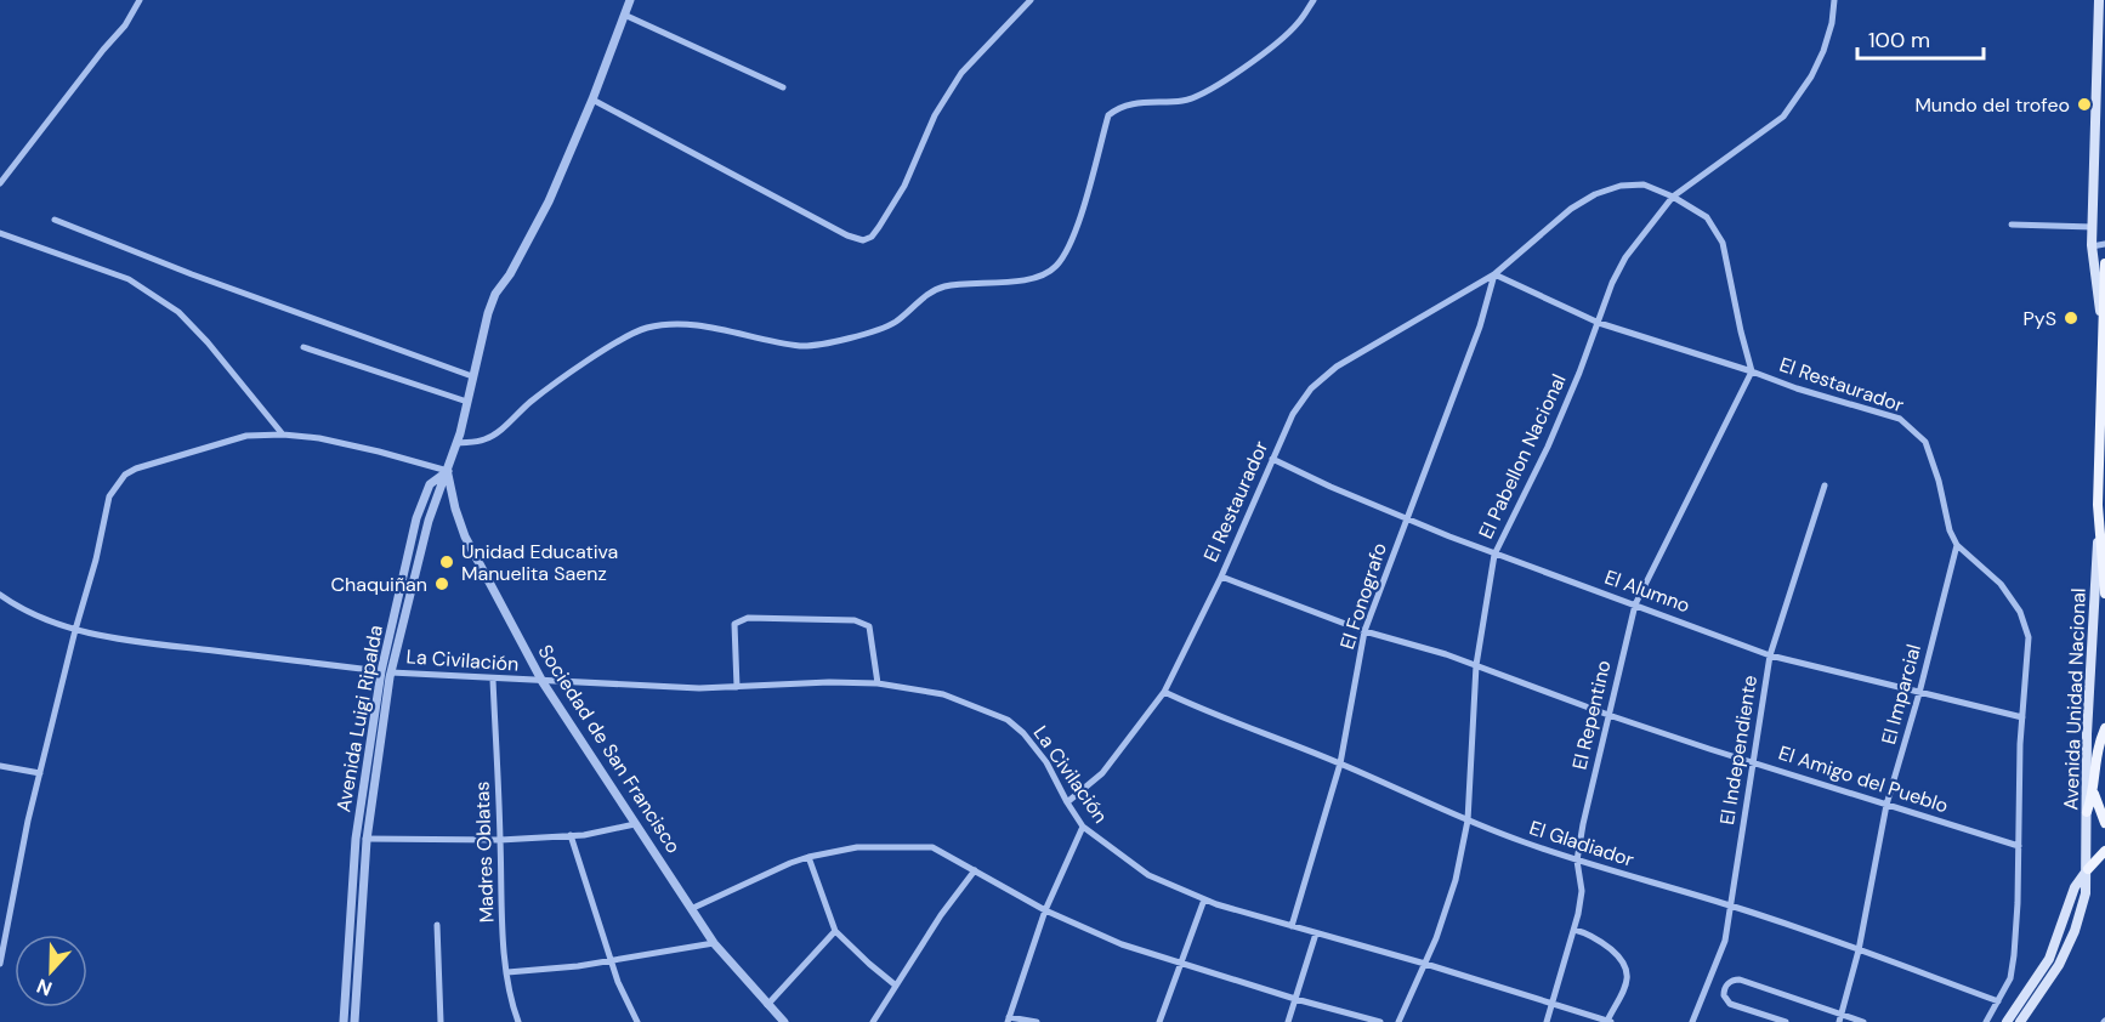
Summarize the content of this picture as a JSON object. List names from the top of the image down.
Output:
{
  "streets": {
    "main road": ["Avenida Unidad Nacional"],
    "street": [
      "El Restaurador",
      "El Pabellon Nacional",
      "El Alumno",
      "El Fonografo",
      "La Civilación",
      "El Imparcial",
      "El Repentino",
      "Avenida Luigi Ripalda",
      "Sociedad de San Francisco",
      "El Independiente",
      "El Amigo del Pueblo",
      "El Gladiador",
      "Madres Oblatas"
    ]
  },
  "crossings": [
    ["El Restaurador", "El Pabellon Nacional"],
    ["El Restaurador", "El Alumno"],
    ["El Restaurador", "El Fonografo"],
    ["El Restaurador", "La Civilación"],
    ["El Restaurador", "El Imparcial"],
    ["El Restaurador", "El Repentino"],
    ["El Restaurador", "El Amigo del Pueblo"],
    ["El Restaurador", "El Gladiador"],
    ["El Pabellon Nacional", "El Alumno"],
    ["El Pabellon Nacional", "La Civilación"],
    ["El Pabellon Nacional", "El Amigo del Pueblo"],
    ["El Pabellon Nacional", "El Gladiador"],
    ["El Alumno", "El Fonografo"],
    ["El Alumno", "El Imparcial"],
    ["El Alumno", "El Repentino"],
    ["El Alumno", "El Independiente"],
    ["El Fonografo", "La Civilación"],
    ["El Fonografo", "El Gladiador"],
    ["La Civilación", "El Repentino"],
    ["La Civilación", "Avenida Luigi Ripalda"],
    ["La Civilación", "Sociedad de San Francisco"],
    ["La Civilación", "Madres Oblatas"],
    ["El Imparcial", "El Amigo del Pueblo"],
    ["El Imparcial", "El Gladiador"],
    ["El Repentino", "El Amigo del Pueblo"],
    ["El Repentino", "El Gladiador"],
    ["Avenida Luigi Ripalda", "Sociedad de San Francisco"],
    ["El Independiente", "El Amigo del Pueblo"],
    ["El Independiente", "El Gladiador"]
  ],
  "places": [
    "Mundo del trofeo",
    "PyS",
    "Unidad Educativa Manuelita Saenz",
    "Chaquiñan"
  ],
  "scale_bar": "100 m",
  "north": "bottom"
}
